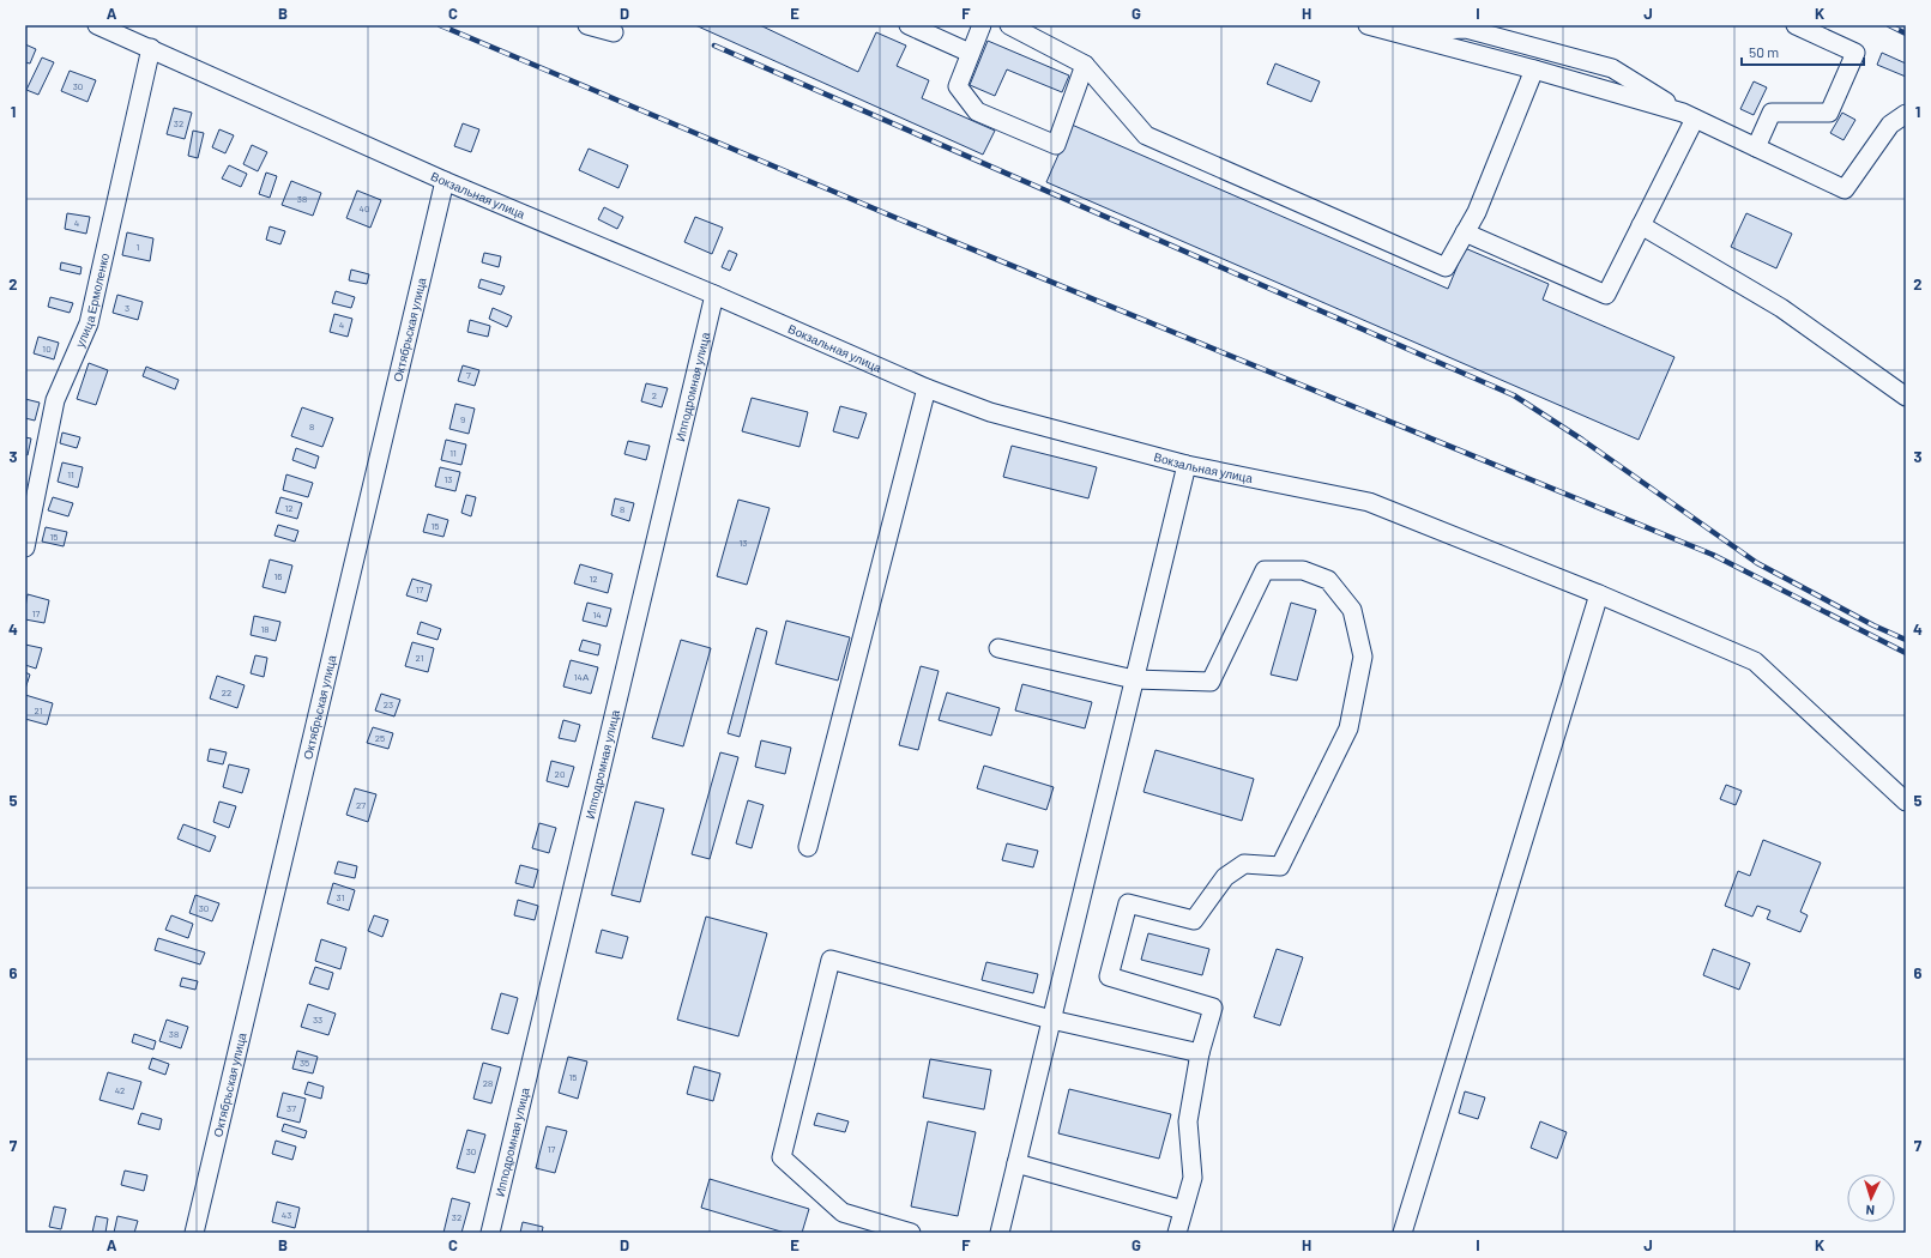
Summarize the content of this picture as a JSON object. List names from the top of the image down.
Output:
{
  "streets": {
    "street": [
      "Вокзальная улица",
      "улица Ермоленко",
      "Октябрьская улица",
      "Ипподромная улица"
    ]
  },
  "crossings": [
    ["Вокзальная улица", "улица Ермоленко"],
    ["Вокзальная улица", "Октябрьская улица"],
    ["Вокзальная улица", "Ипподромная улица"]
  ],
  "house_numbers": [
    "30",
    "32",
    "38",
    "40",
    "4",
    "1",
    "3",
    "4",
    "10",
    "7",
    "2",
    "9",
    "8",
    "11",
    "11",
    "13",
    "12",
    "8",
    "15",
    "15",
    "13",
    "16",
    "12",
    "17",
    "17",
    "14",
    "18",
    "21",
    "14А",
    "22",
    "23",
    "21",
    "25",
    "20",
    "27",
    "31",
    "30",
    "33",
    "38",
    "35",
    "15",
    "28",
    "42",
    "37",
    "17",
    "30",
    "43",
    "32"
  ],
  "scale_bar": "50 m",
  "north": "bottom",
  "grid": {
    "columns": [
      "A",
      "B",
      "C",
      "D",
      "E",
      "F",
      "G",
      "H",
      "I",
      "J",
      "K"
    ],
    "rows": [
      "1",
      "2",
      "3",
      "4",
      "5",
      "6",
      "7"
    ]
  }
}
